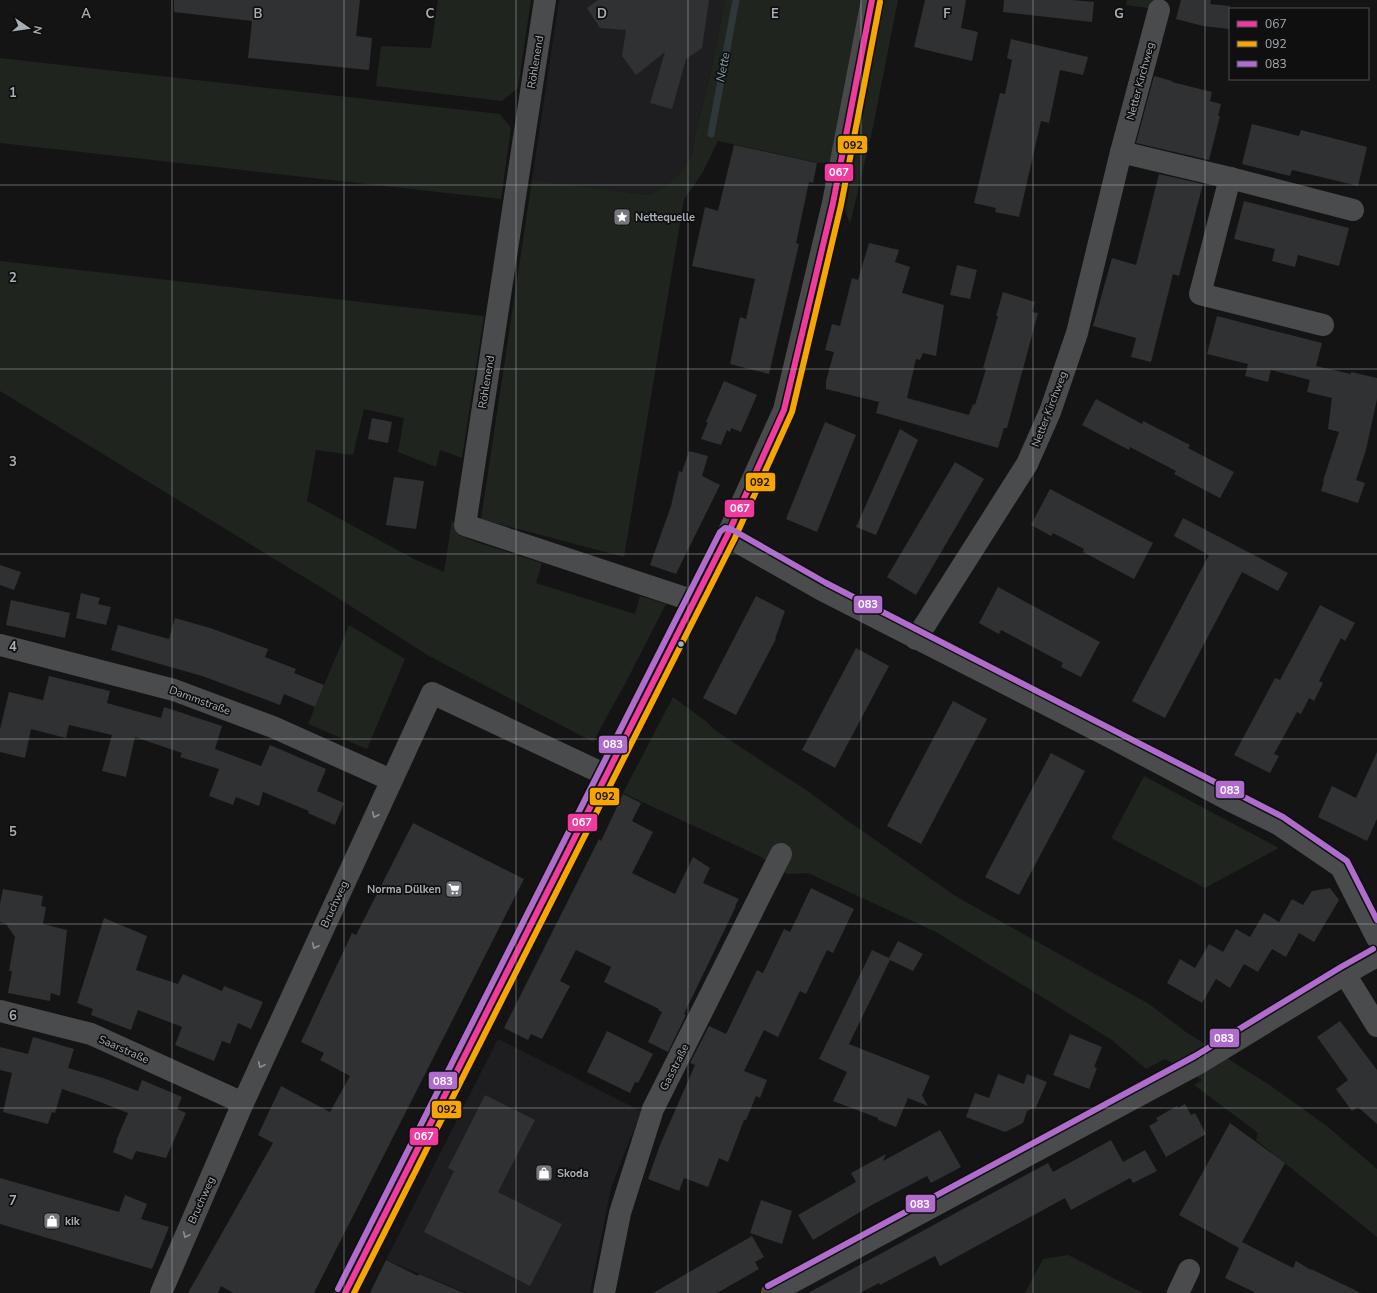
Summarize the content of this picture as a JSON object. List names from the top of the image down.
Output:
{
  "streets": {
    "street": [
      "Röhlenend",
      "Netter Kirchweg",
      "Dammstraße",
      "Bruchweg",
      "Saarstraße",
      "Gasstraße"
    ]
  },
  "crossings": [
    ["Dammstraße", "Bruchweg"],
    ["Bruchweg", "Saarstraße"]
  ],
  "one_way": ["Bruchweg"],
  "water": ["Nette"],
  "places": {
    "place": ["Nettequelle"],
    "supermarket": ["Norma Dülken"],
    "shop": ["Skoda", "kik"]
  },
  "lines": ["transit line 067", "transit line 092", "transit line 083"],
  "legend": ["067", "092", "083"],
  "north": "right",
  "grid": {
    "columns": [
      "A",
      "B",
      "C",
      "D",
      "E",
      "F",
      "G"
    ],
    "rows": [
      "1",
      "2",
      "3",
      "4",
      "5",
      "6",
      "7"
    ]
  }
}
